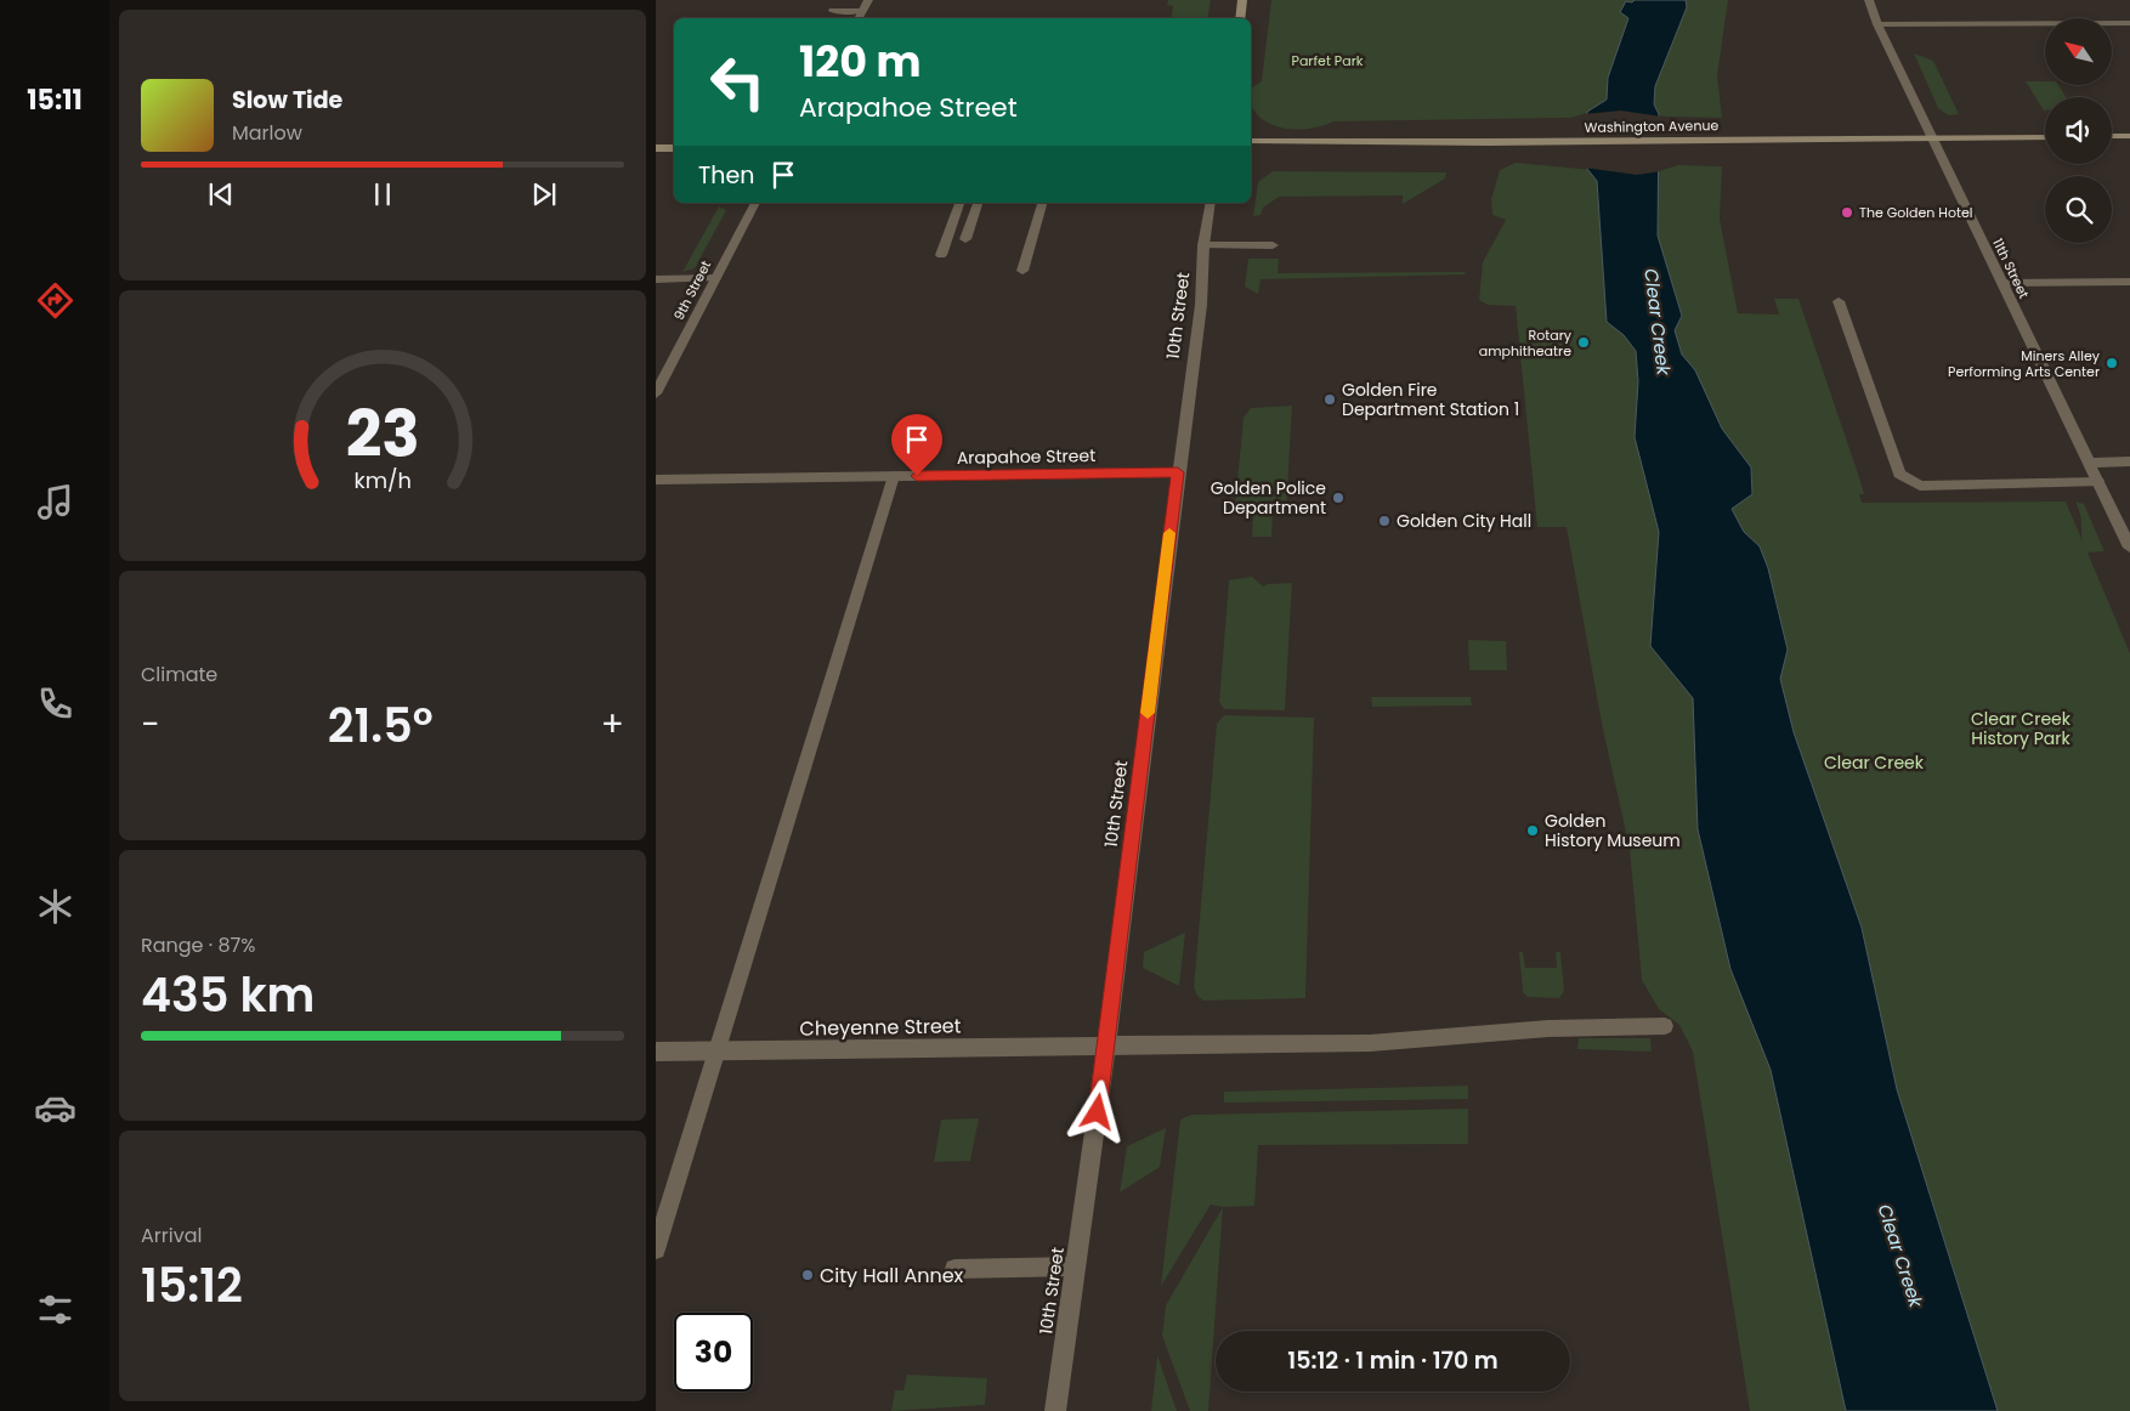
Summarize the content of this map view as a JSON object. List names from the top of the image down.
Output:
{
  "streets": {
    "street": [
      "Washington Avenue",
      "11th Street",
      "9th Street",
      "10th Street",
      "Arapahoe Street",
      "Cheyenne Street"
    ]
  },
  "crossings": [
    ["Washington Avenue", "11th Street"],
    ["10th Street", "Arapahoe Street"],
    ["10th Street", "Cheyenne Street"]
  ],
  "water": ["Clear Creek"],
  "parks": ["Parfet Park", "Clear Creek History Park", "Clear Creek"],
  "places": [
    "The Golden Hotel",
    "Rotary amphitheatre",
    "Miners Alley Performing Arts Center",
    "Golden Fire Department Station 1",
    "Golden Police Department",
    "Golden City Hall",
    "Golden History Museum",
    "City Hall Annex"
  ],
  "north": "top left",
  "page": {
    "tabs": "15:11",
    "turn": ["120 m", "Arapahoe Street"],
    "song": ["Slow Tide", "Marlow"],
    "then": "Then",
    "tile": [
      "Climate",
      ["Range · 87%", "435 km"],
      ["Arrival", "15:12"]
    ],
    "heat": ["−", "21.5°", "+"],
    "limit": "30",
    "trip": "15:12 · 1 min · 170 m",
    "gauge": ["23", "km/h"]
  }
}
